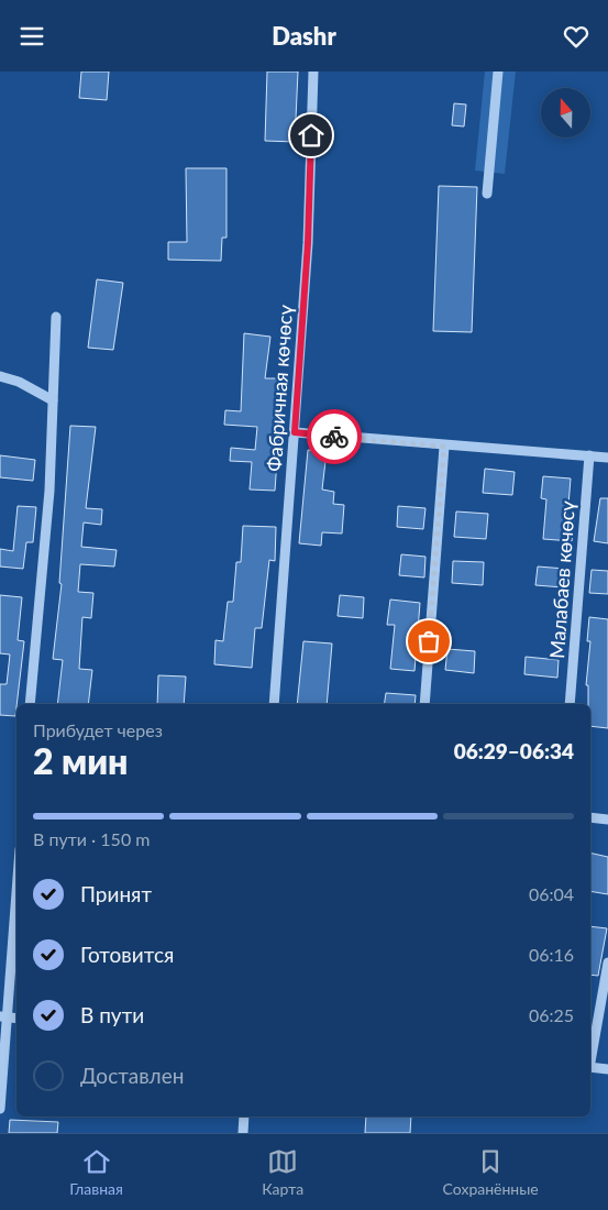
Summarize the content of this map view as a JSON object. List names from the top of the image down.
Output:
{
  "streets": {
    "street": ["Фабричная көчөсү", "Малабаев көчөсү"]
  },
  "north": "top",
  "page": {
    "header": "Dashr",
    "heading": ["2 мин", "Прибудет через", "06:29–06:34"],
    "bar": "В пути · 150 m",
    "list": [
      ["Принят", "06:04"],
      ["Готовится", "06:16"],
      ["В пути", "06:25"],
      "Доставлен"
    ],
    "tabs": ["Главная", "Карта", "Сохранённые"]
  }
}
